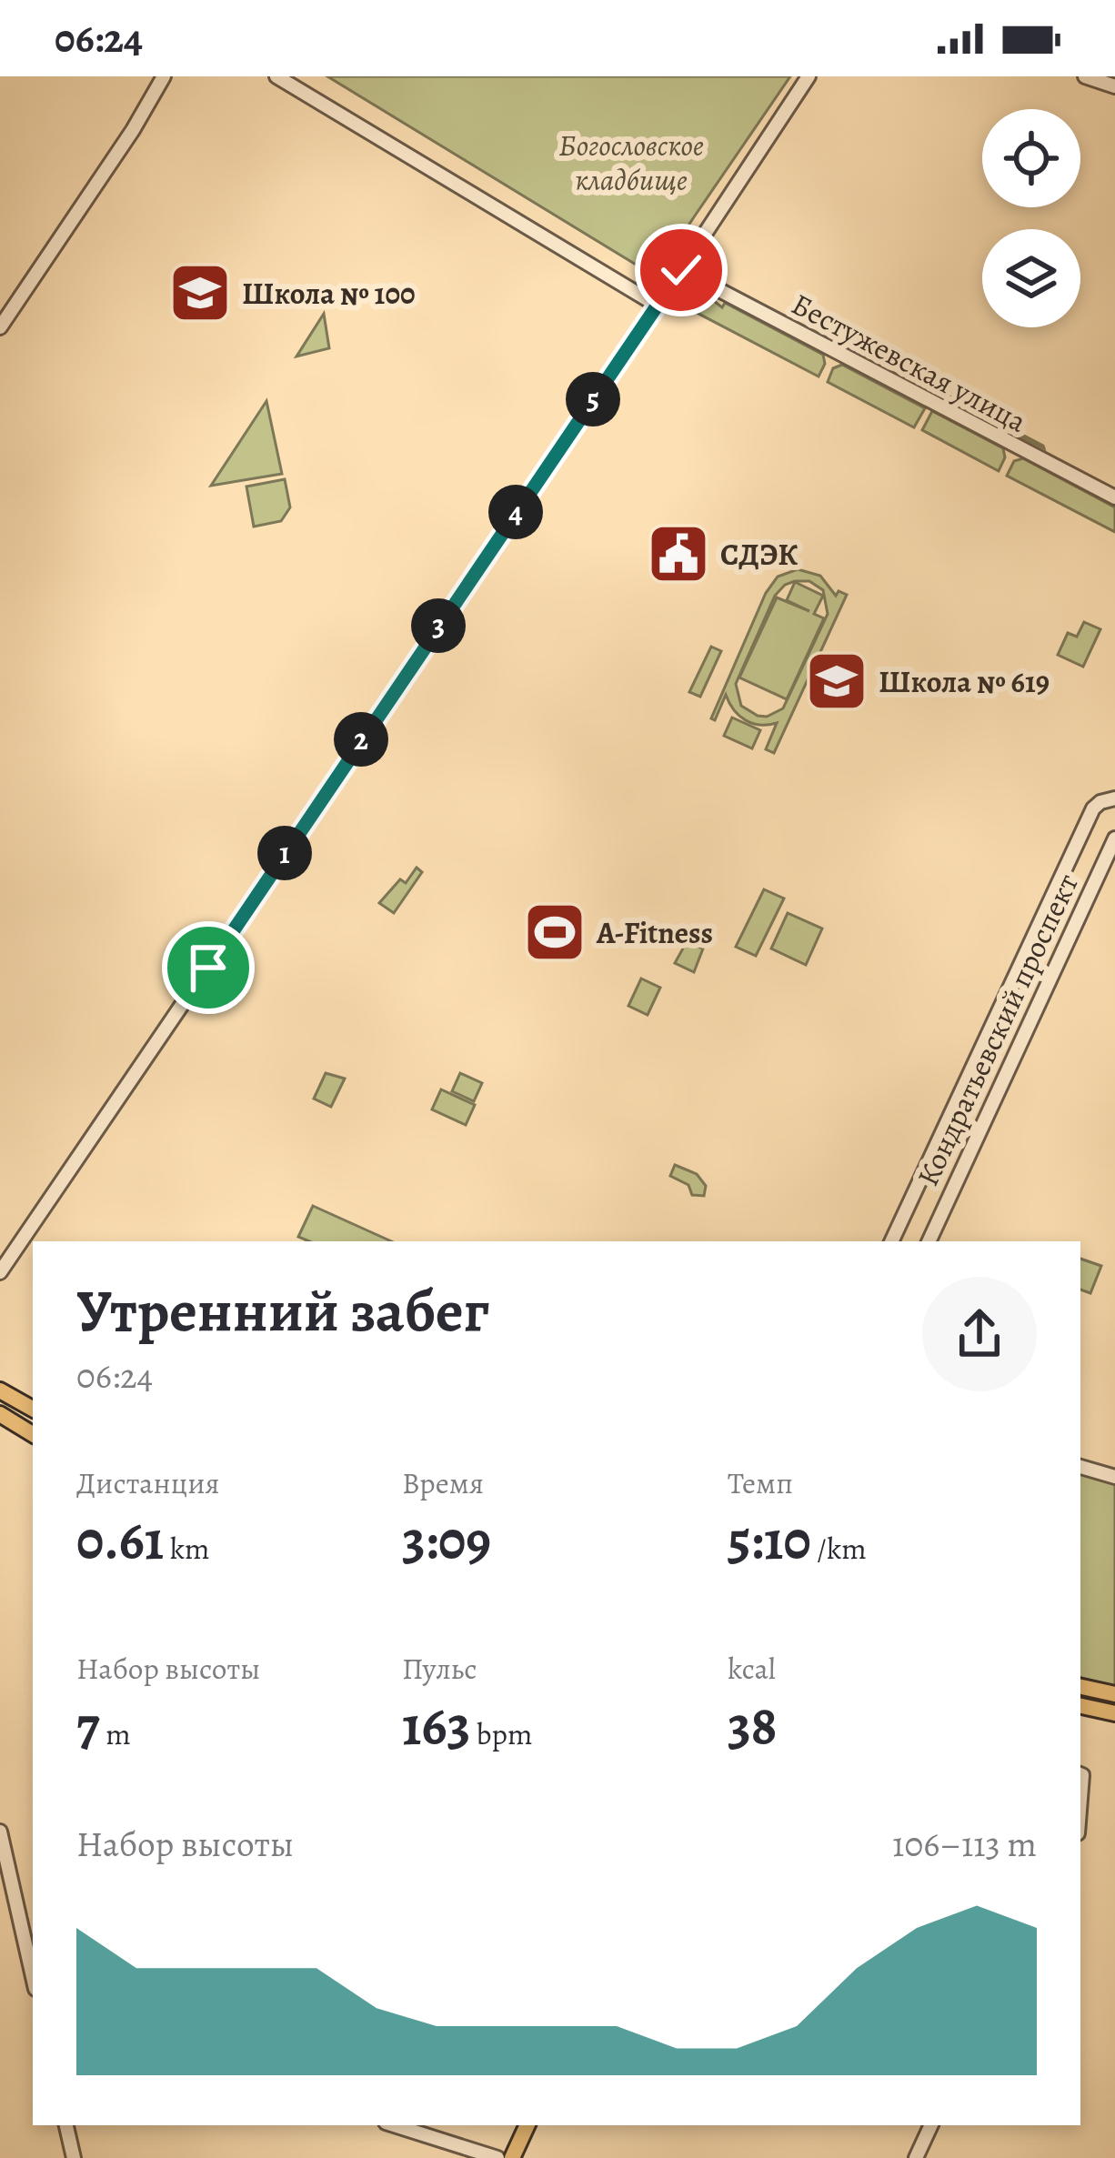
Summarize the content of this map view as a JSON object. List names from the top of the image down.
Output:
{
  "streets": {
    "street": ["Бестужевская улица", "Кондратьевский проспект"]
  },
  "parks": ["Богословское кладбище"],
  "places": {
    "school or university": ["Школа № 100", "Школа № 619"],
    "public building": ["СДЭК"],
    "sports": ["A-Fitness"]
  },
  "page": {
    "status": "06:24",
    "pins": [
      "5",
      "4",
      "3",
      "2",
      "1"
    ],
    "heading": ["Утренний забег", "06:24"],
    "stats": [
      ["Дистанция", "0.61 km"],
      ["Время", "3:09"],
      ["Темп", "5:10 /km"],
      ["Набор высоты", "7 m"],
      ["Пульс", "163 bpm"],
      ["kcal", "38"]
    ],
    "chart": ["Набор высоты", "106–113 m"]
  }
}
